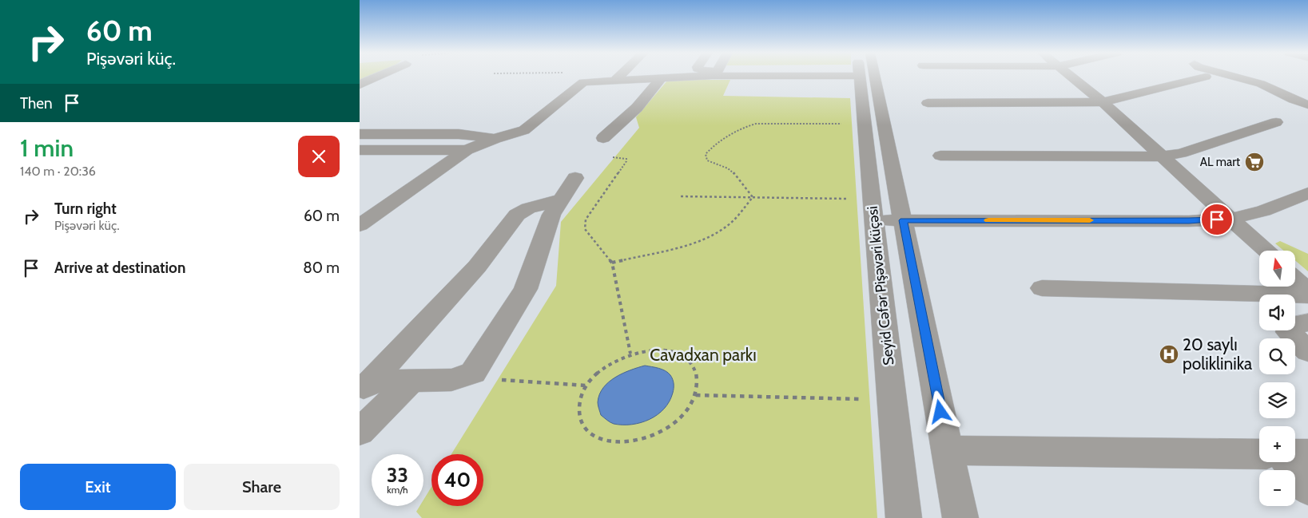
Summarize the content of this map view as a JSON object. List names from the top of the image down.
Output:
{
  "streets": {
    "street": ["Seyid Cəfər Pişəvəri küçəsi"]
  },
  "parks": ["Cavadxan parkı"],
  "places": {
    "supermarket": ["AL mart"],
    "hospital": ["20 saylı poliklinika"]
  },
  "north": "top",
  "page": {
    "turn": ["60 m", "Pişəvəri küç."],
    "then": "Then",
    "heading": ["1 min", "140 m · 20:36"],
    "list": [
      {
        "name": "Turn right",
        "note": "Pişəvəri küç.",
        "value": "60 m"
      },
      {
        "name": "Arrive at destination",
        "value": "80 m"
      }
    ],
    "map_buttons": ["+", "−"],
    "speed": "33 km/h",
    "limit": "40",
    "buttons": ["Exit", "Share"]
  }
}
